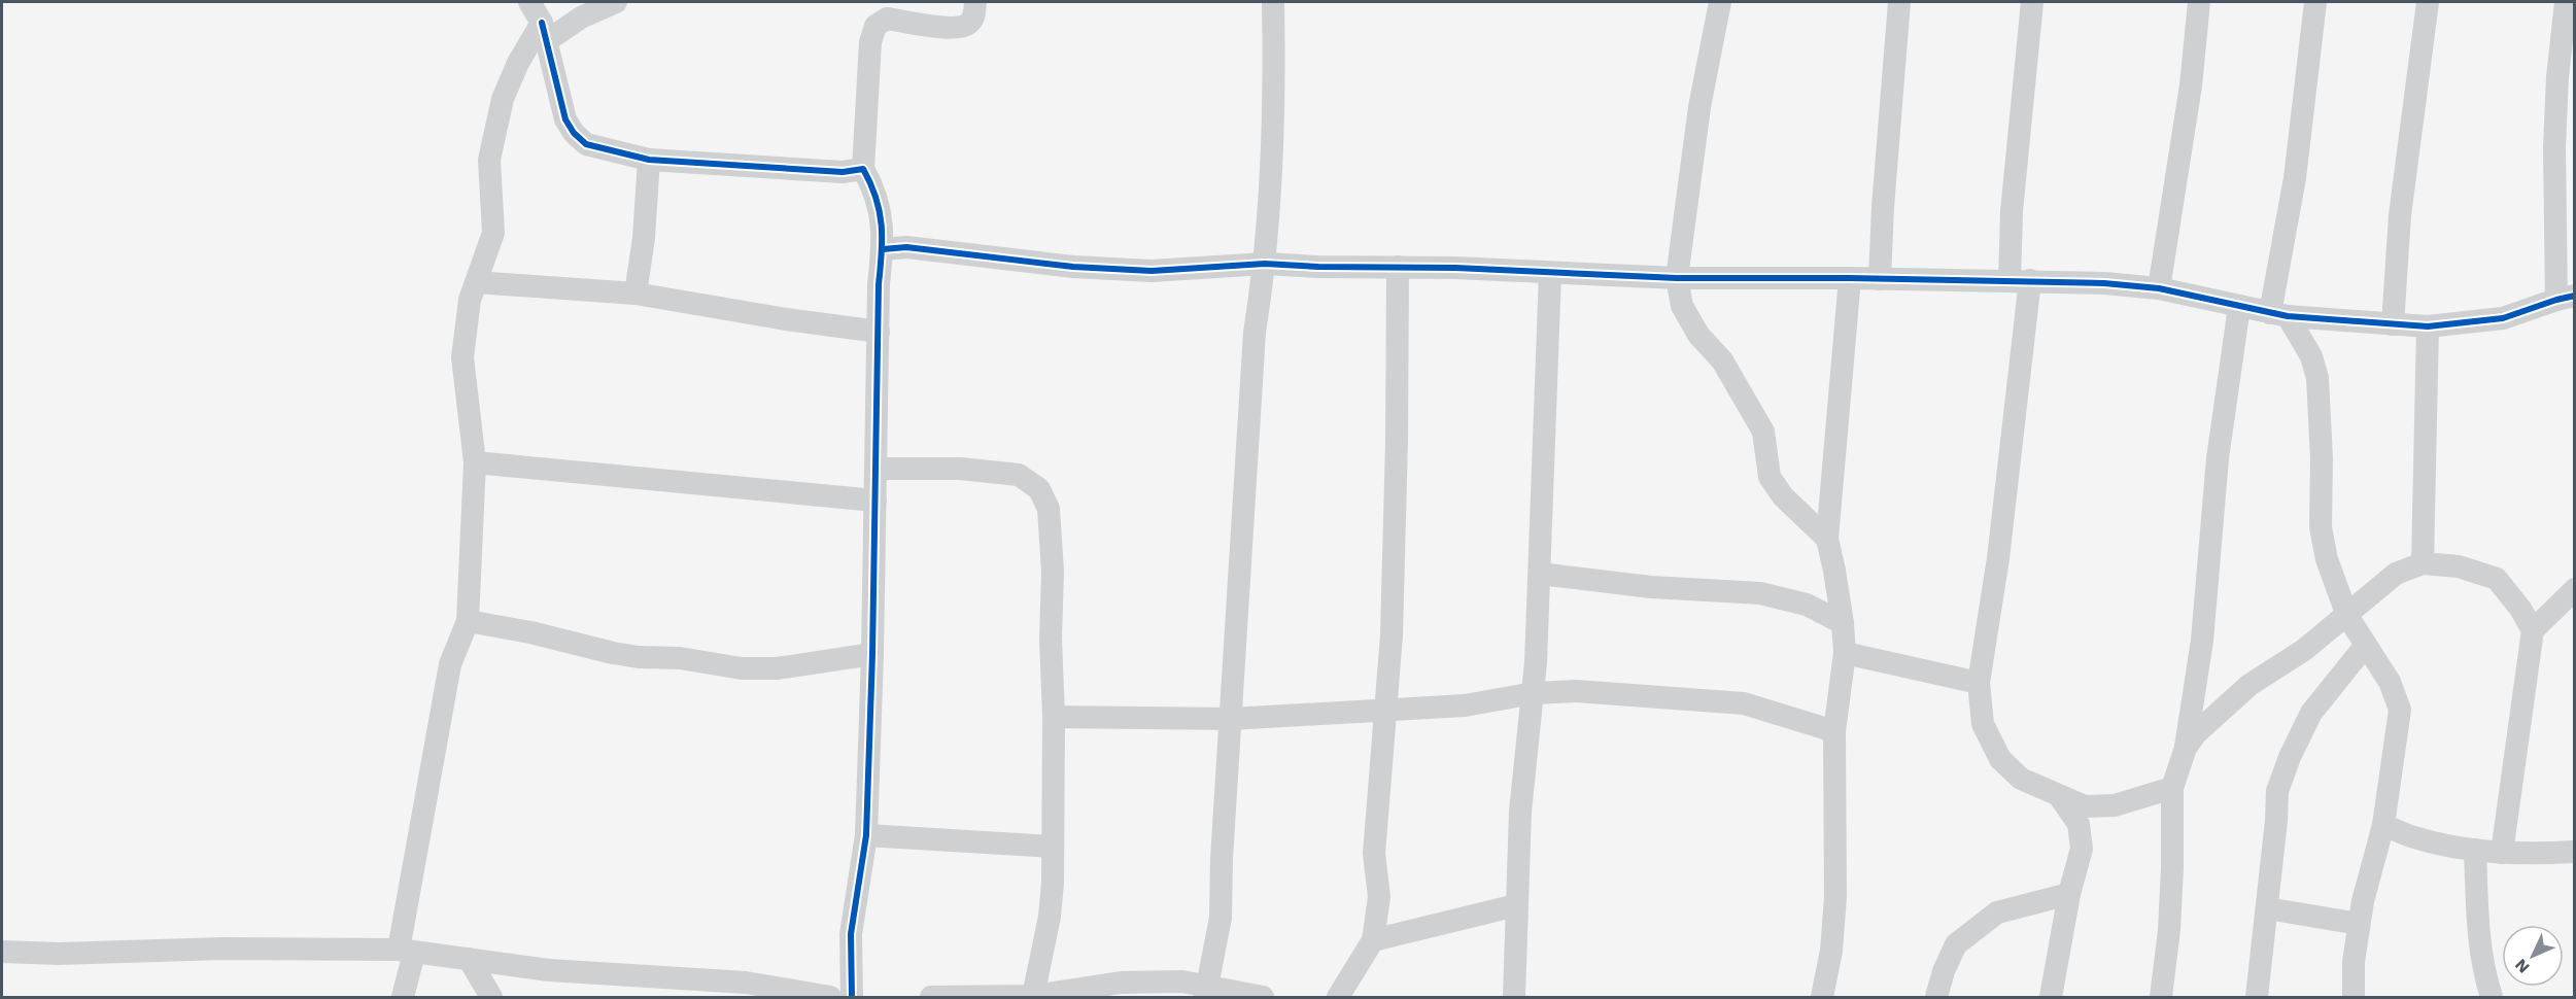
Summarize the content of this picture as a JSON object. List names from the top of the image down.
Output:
{
  "north": "bottom left"
}
